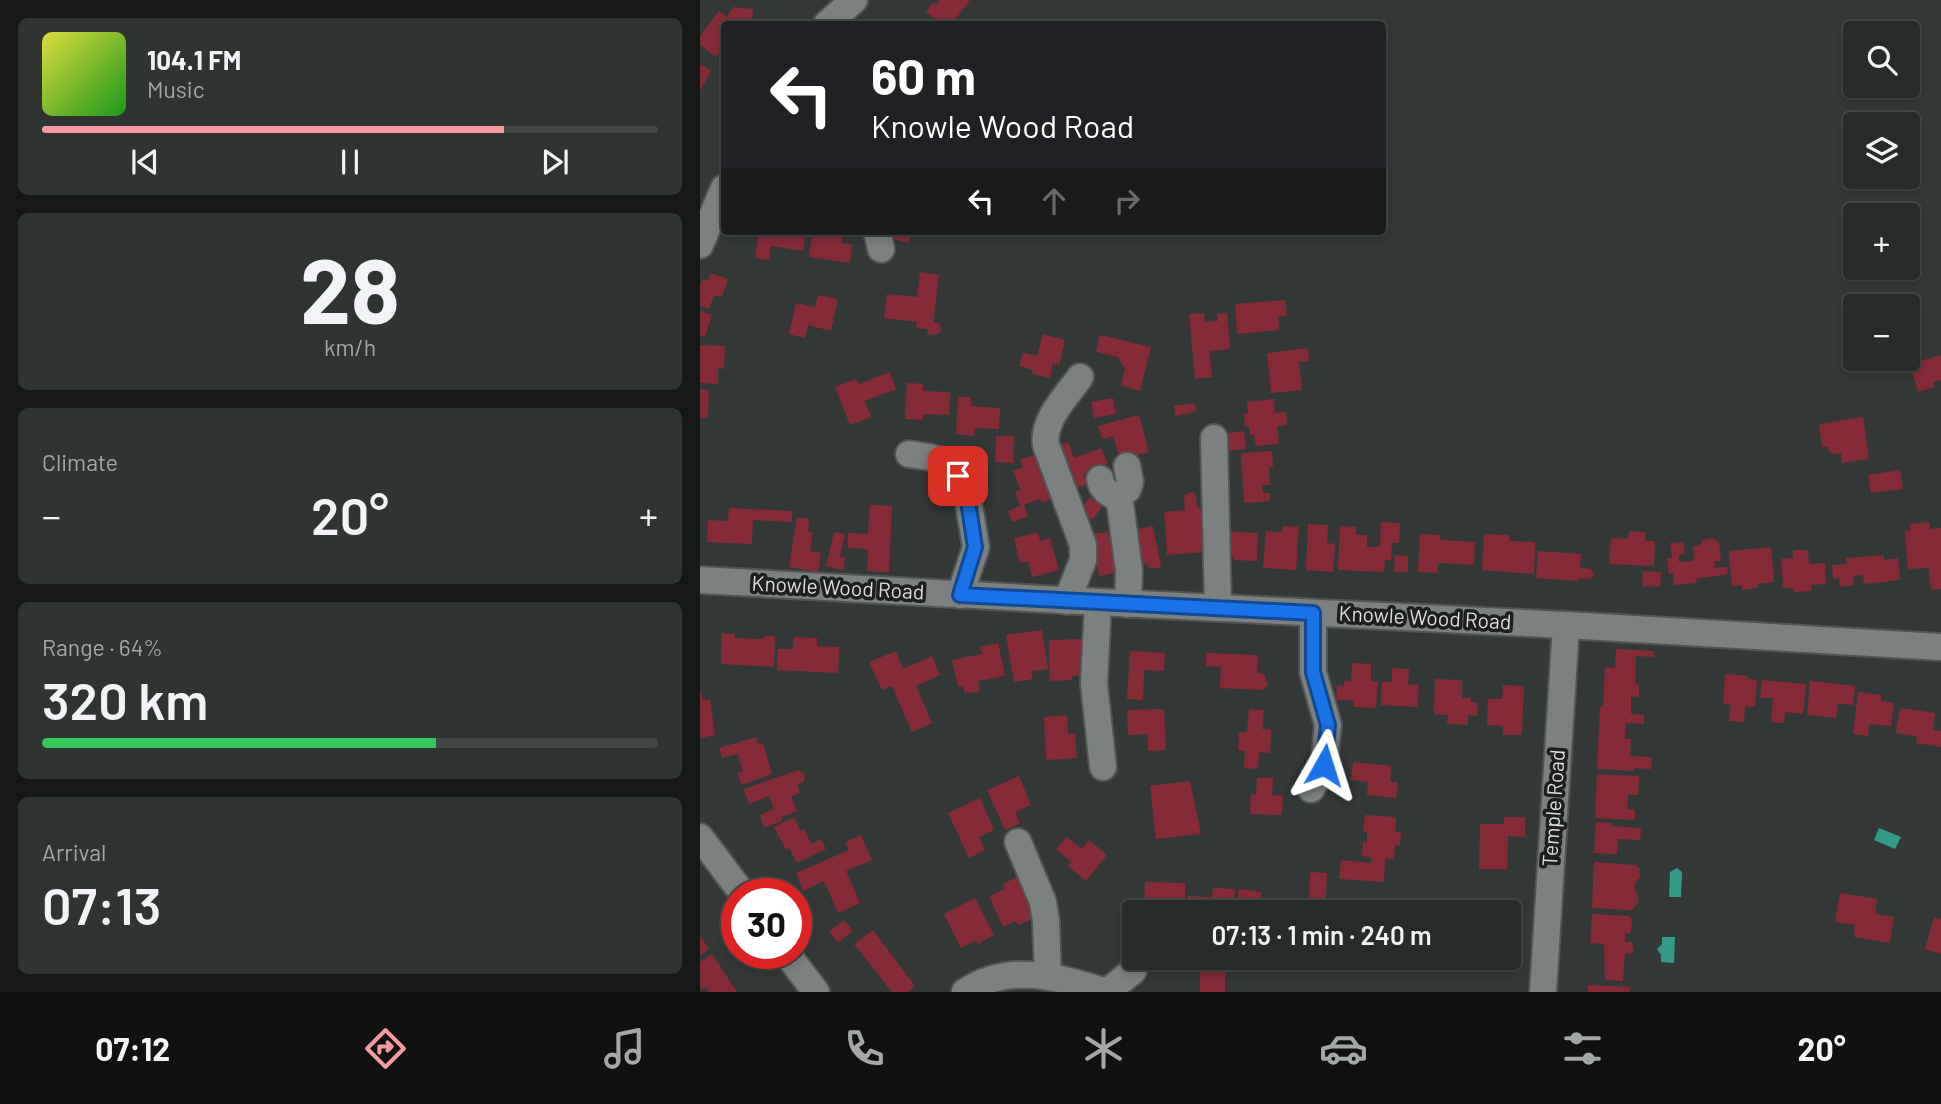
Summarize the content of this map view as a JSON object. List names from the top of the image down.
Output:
{
  "streets": {
    "street": ["Knowle Wood Road", "Temple Road"]
  },
  "crossings": [
    ["Knowle Wood Road", "Temple Road"]
  ],
  "page": {
    "map_buttons": ["+", "−"],
    "turn": ["60 m", "Knowle Wood Road"],
    "song": ["104.1 FM", "Music"],
    "tile": [
      ["28", "km/h"],
      "Climate",
      ["Range · 64%", "320 km"],
      ["Arrival", "07:13"]
    ],
    "heat": ["−", "20°", "+"],
    "limit": "30",
    "trip": "07:13 · 1 min · 240 m",
    "tabs": ["07:12", "20°"]
  }
}
